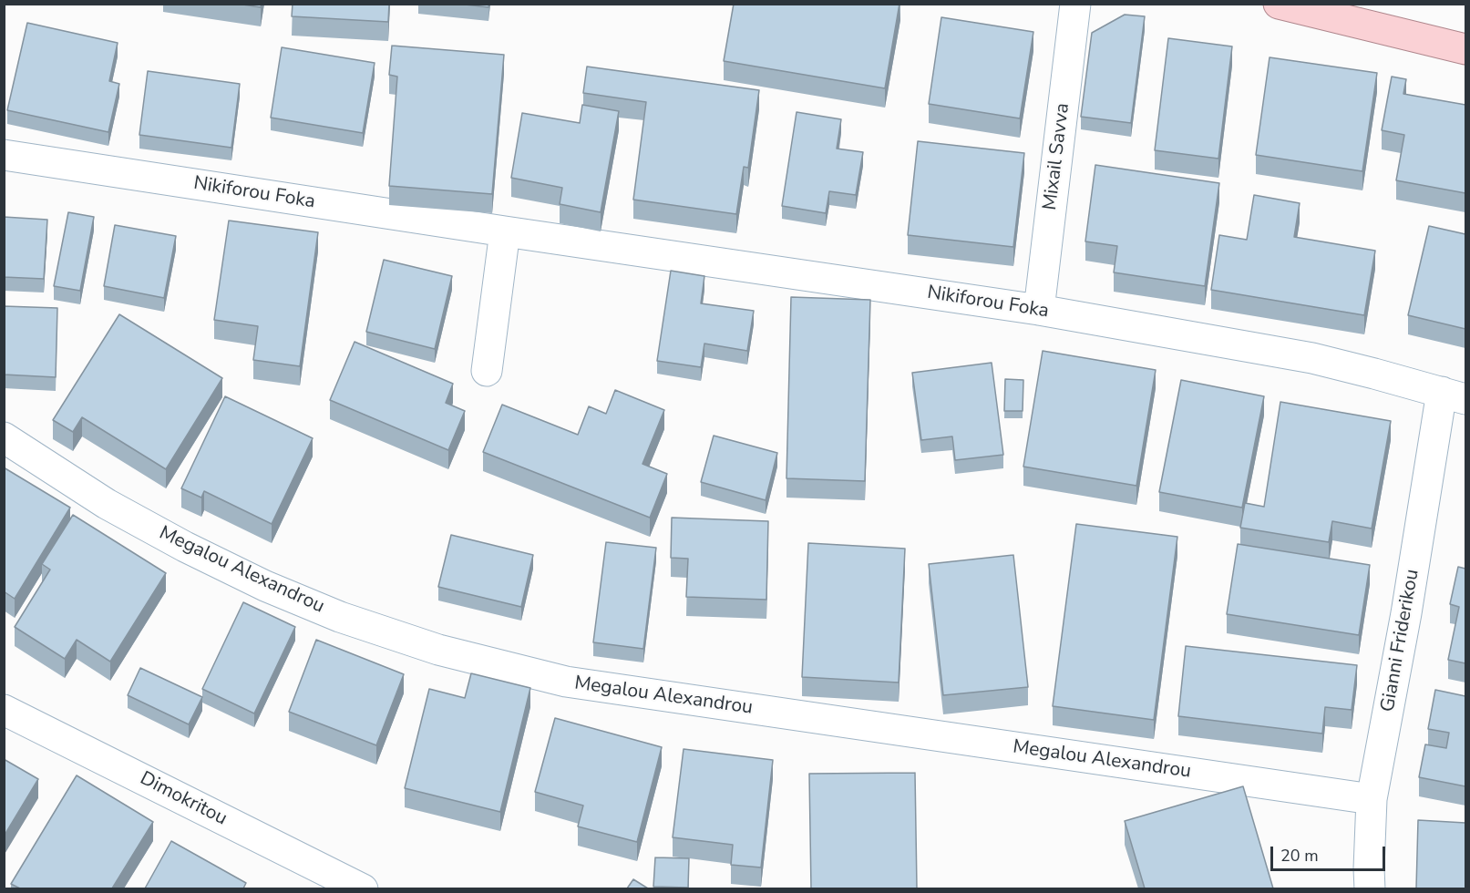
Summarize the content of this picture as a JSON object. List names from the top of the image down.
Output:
{
  "streets": {
    "street": [
      "Mixail Savva",
      "Nikiforou Foka",
      "Megalou Alexandrou",
      "Gianni Friderikou",
      "Dimokritou"
    ]
  },
  "crossings": [
    ["Mixail Savva", "Nikiforou Foka"],
    ["Nikiforou Foka", "Gianni Friderikou"],
    ["Megalou Alexandrou", "Gianni Friderikou"]
  ],
  "scale_bar": "20 m"
}
